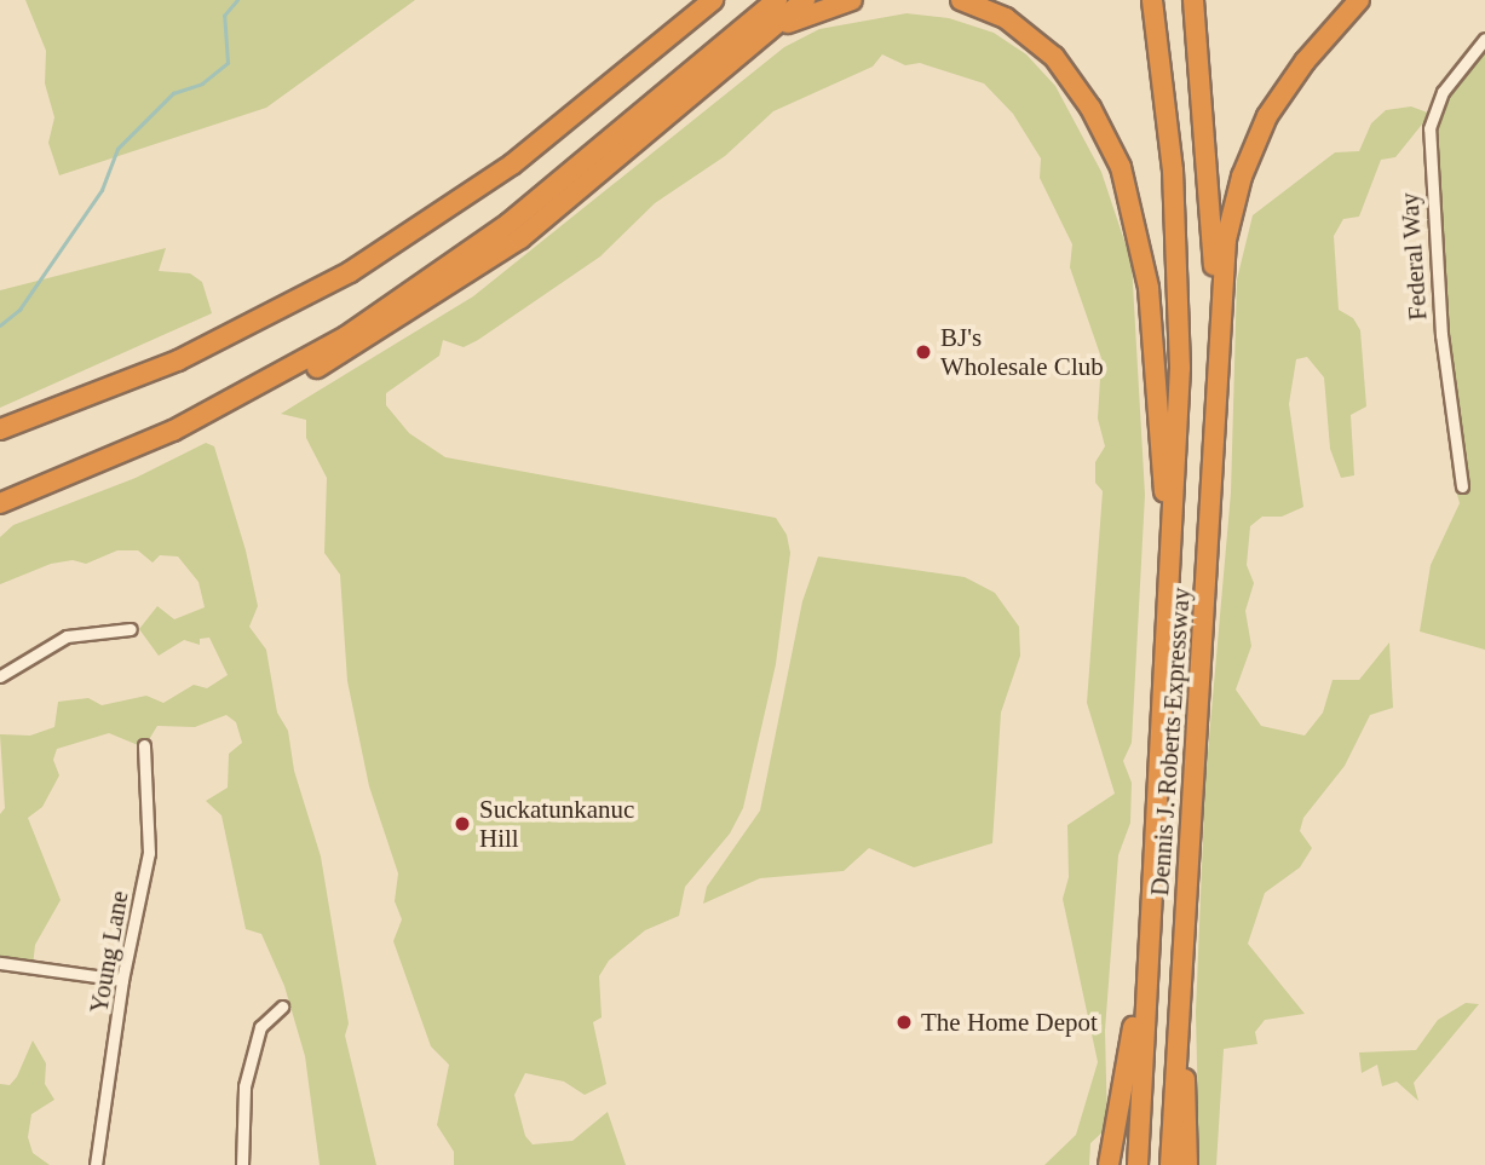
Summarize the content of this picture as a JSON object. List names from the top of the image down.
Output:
{
  "streets": {
    "highway": ["Dennis J. Roberts Expressway"],
    "street": ["Federal Way", "Young Lane"]
  },
  "places": ["BJ's Wholesale Club", "Suckatunkanuc Hill", "The Home Depot"]
}
